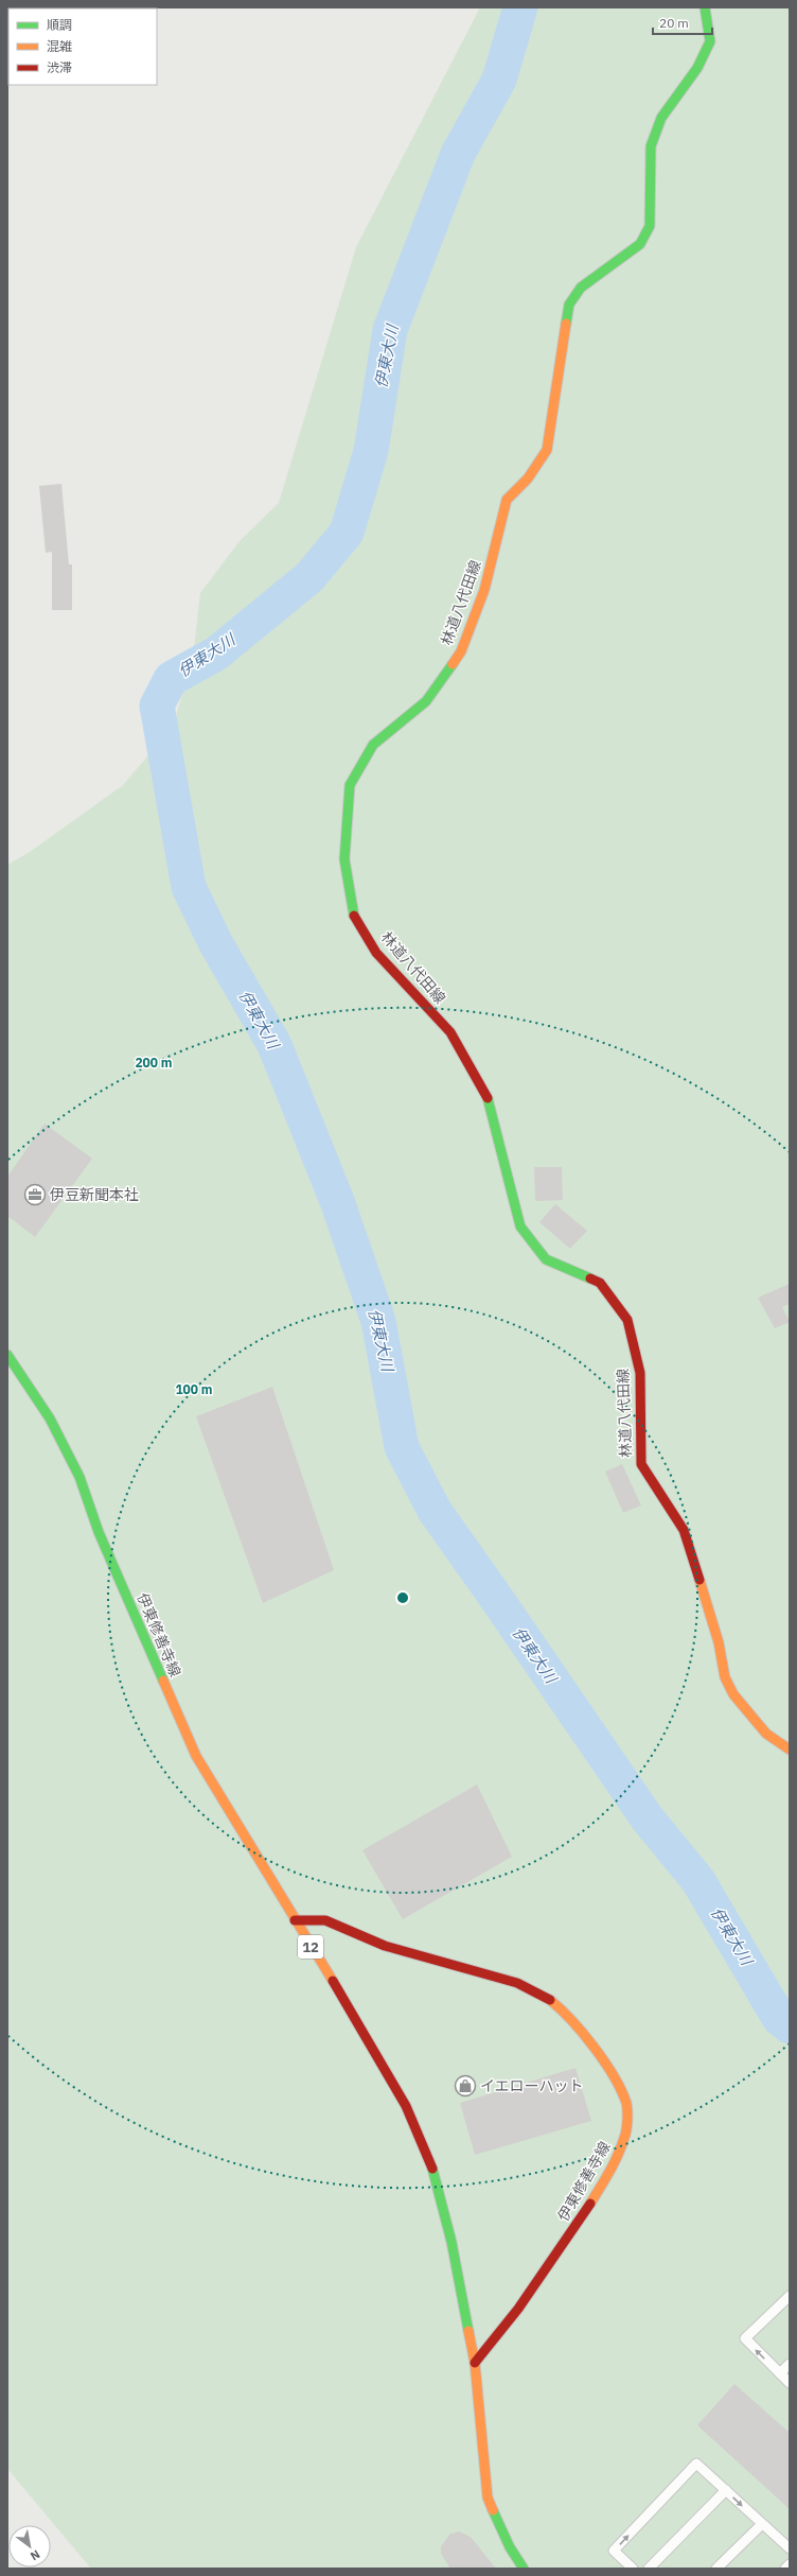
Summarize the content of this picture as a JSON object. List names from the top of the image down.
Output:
{
  "streets": {
    "main road": ["林道八代田線", "伊東修善寺線", "12"]
  },
  "water": ["伊東大川"],
  "places": {
    "office": ["伊豆新聞本社"],
    "shop": ["イエローハット"]
  },
  "legend": ["順調", "混雑", "渋滞"],
  "scale_bar": "20 m",
  "north": "bottom right",
  "rings": ["200 m", "100 m"]
}
